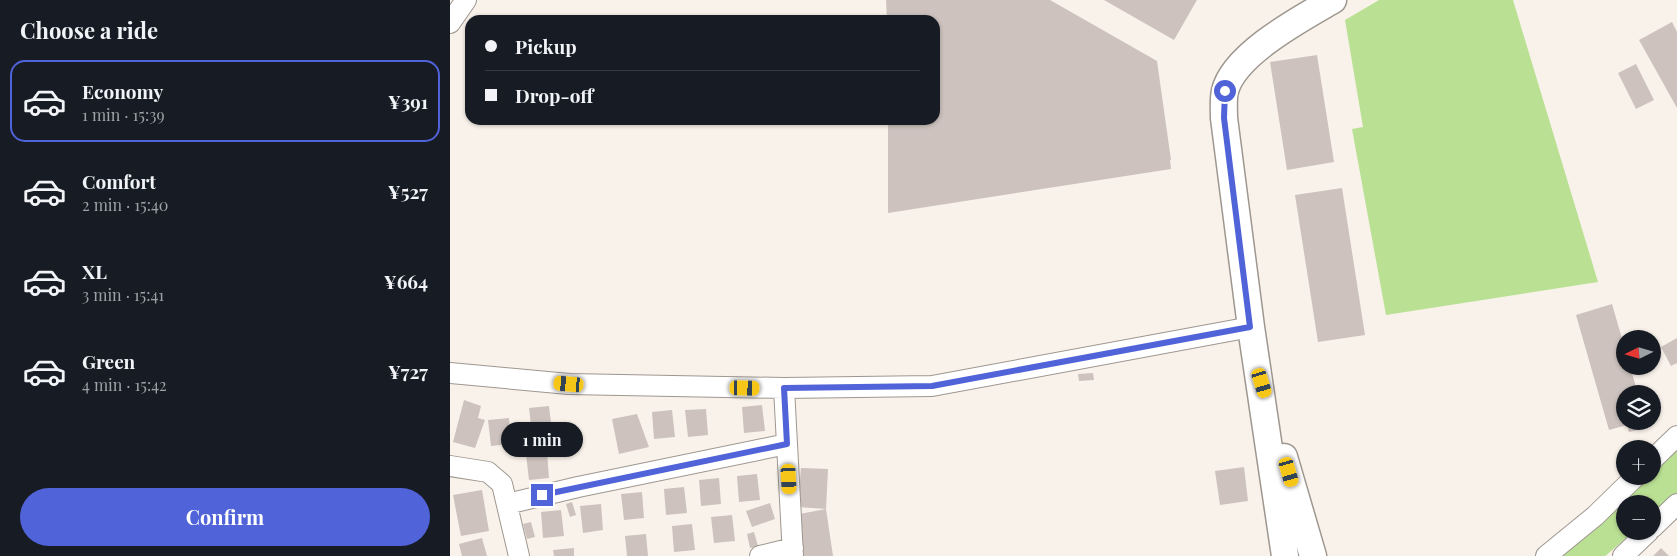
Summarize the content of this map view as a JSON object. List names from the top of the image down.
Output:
{
  "north": "left",
  "page": {
    "heading": "Choose a ride",
    "banner": ["Pickup", "Drop-off"],
    "list": [
      {
        "name": "Economy",
        "note": "1 min · 15:39",
        "value": "¥391"
      },
      {
        "name": "Comfort",
        "note": "2 min · 15:40",
        "value": "¥527"
      },
      {
        "name": "XL",
        "note": "3 min · 15:41",
        "value": "¥664"
      },
      {
        "name": "Green",
        "note": "4 min · 15:42",
        "value": "¥727"
      }
    ],
    "map_buttons": ["+", "−"],
    "bubble": "1 min",
    "buttons": "Confirm"
  }
}
